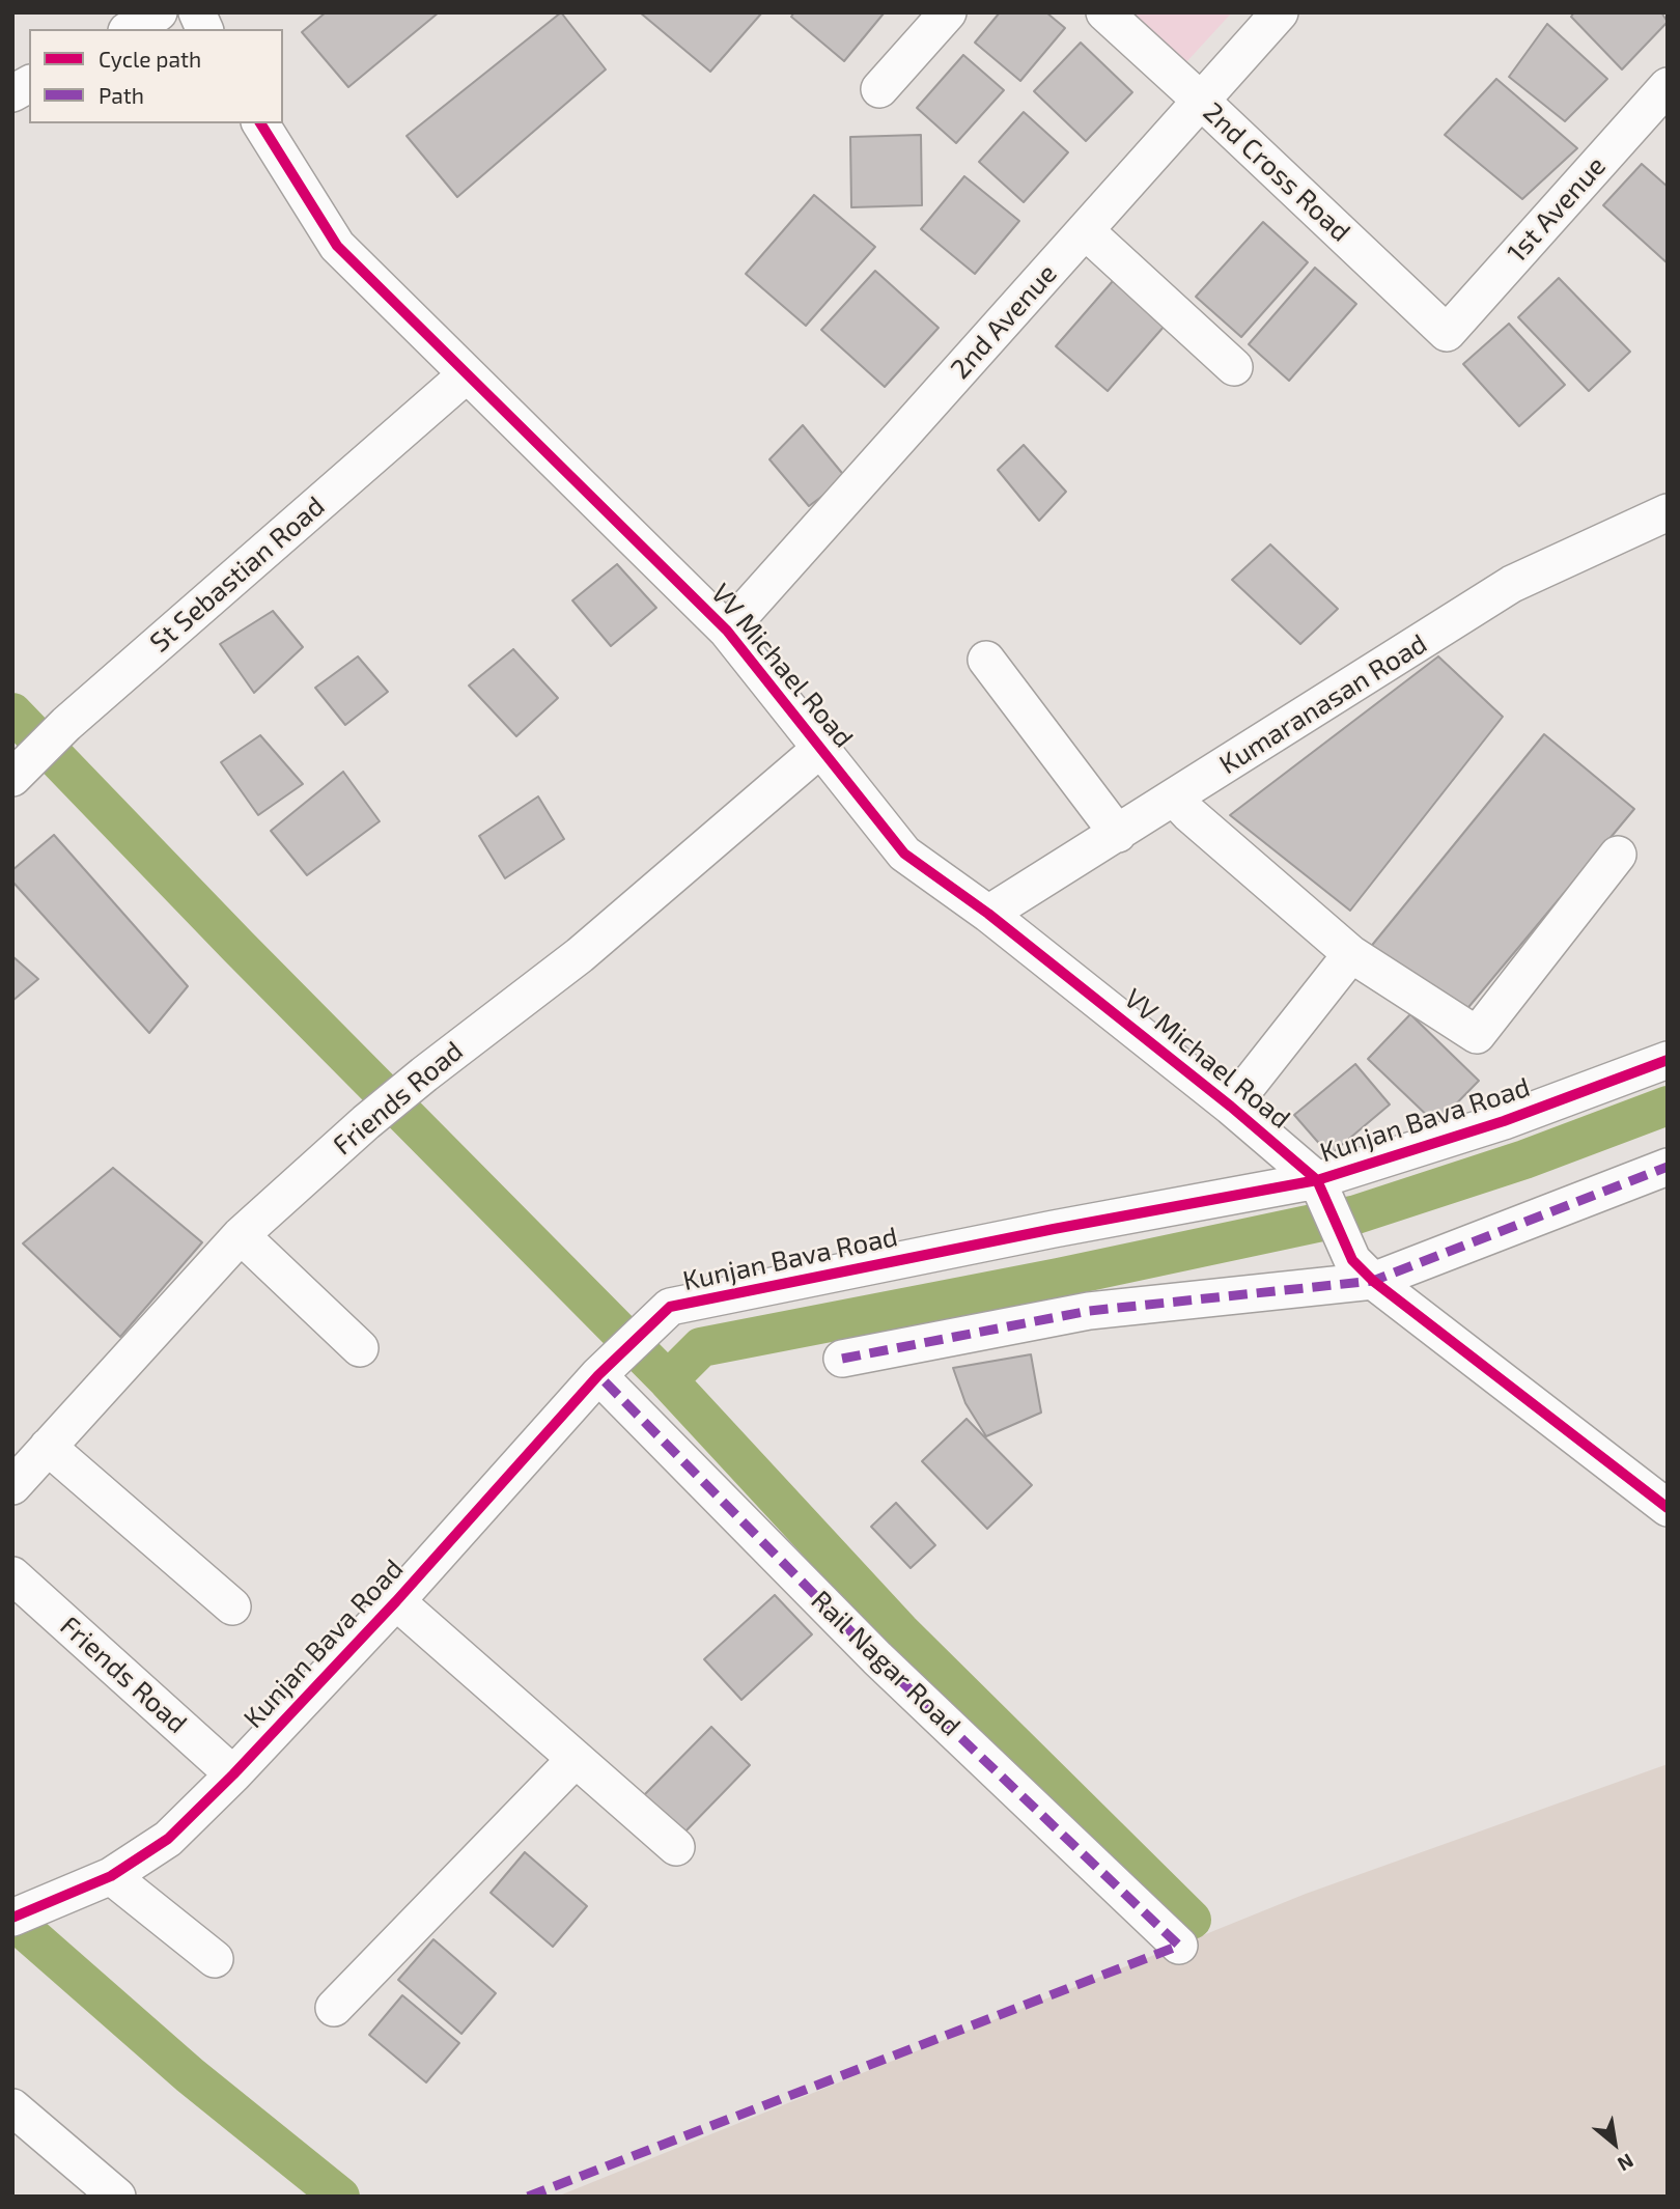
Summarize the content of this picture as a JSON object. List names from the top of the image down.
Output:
{
  "streets": {
    "street": [
      "2nd Cross Road",
      "1st Avenue",
      "2nd Avenue",
      "St Sebastian Road",
      "VV Michael Road",
      "Kumaranasan Road",
      "Friends Road",
      "Kunjan Bava Road",
      "Rail Nagar Road"
    ]
  },
  "crossings": [
    ["2nd Cross Road", "1st Avenue"],
    ["2nd Cross Road", "2nd Avenue"],
    ["2nd Avenue", "VV Michael Road"],
    ["St Sebastian Road", "VV Michael Road"],
    ["VV Michael Road", "Kumaranasan Road"],
    ["VV Michael Road", "Friends Road"],
    ["VV Michael Road", "Kunjan Bava Road"],
    ["Friends Road", "Kunjan Bava Road"],
    ["Kunjan Bava Road", "Rail Nagar Road"]
  ],
  "legend": ["Cycle path", "Path"],
  "north": "bottom right"
}
